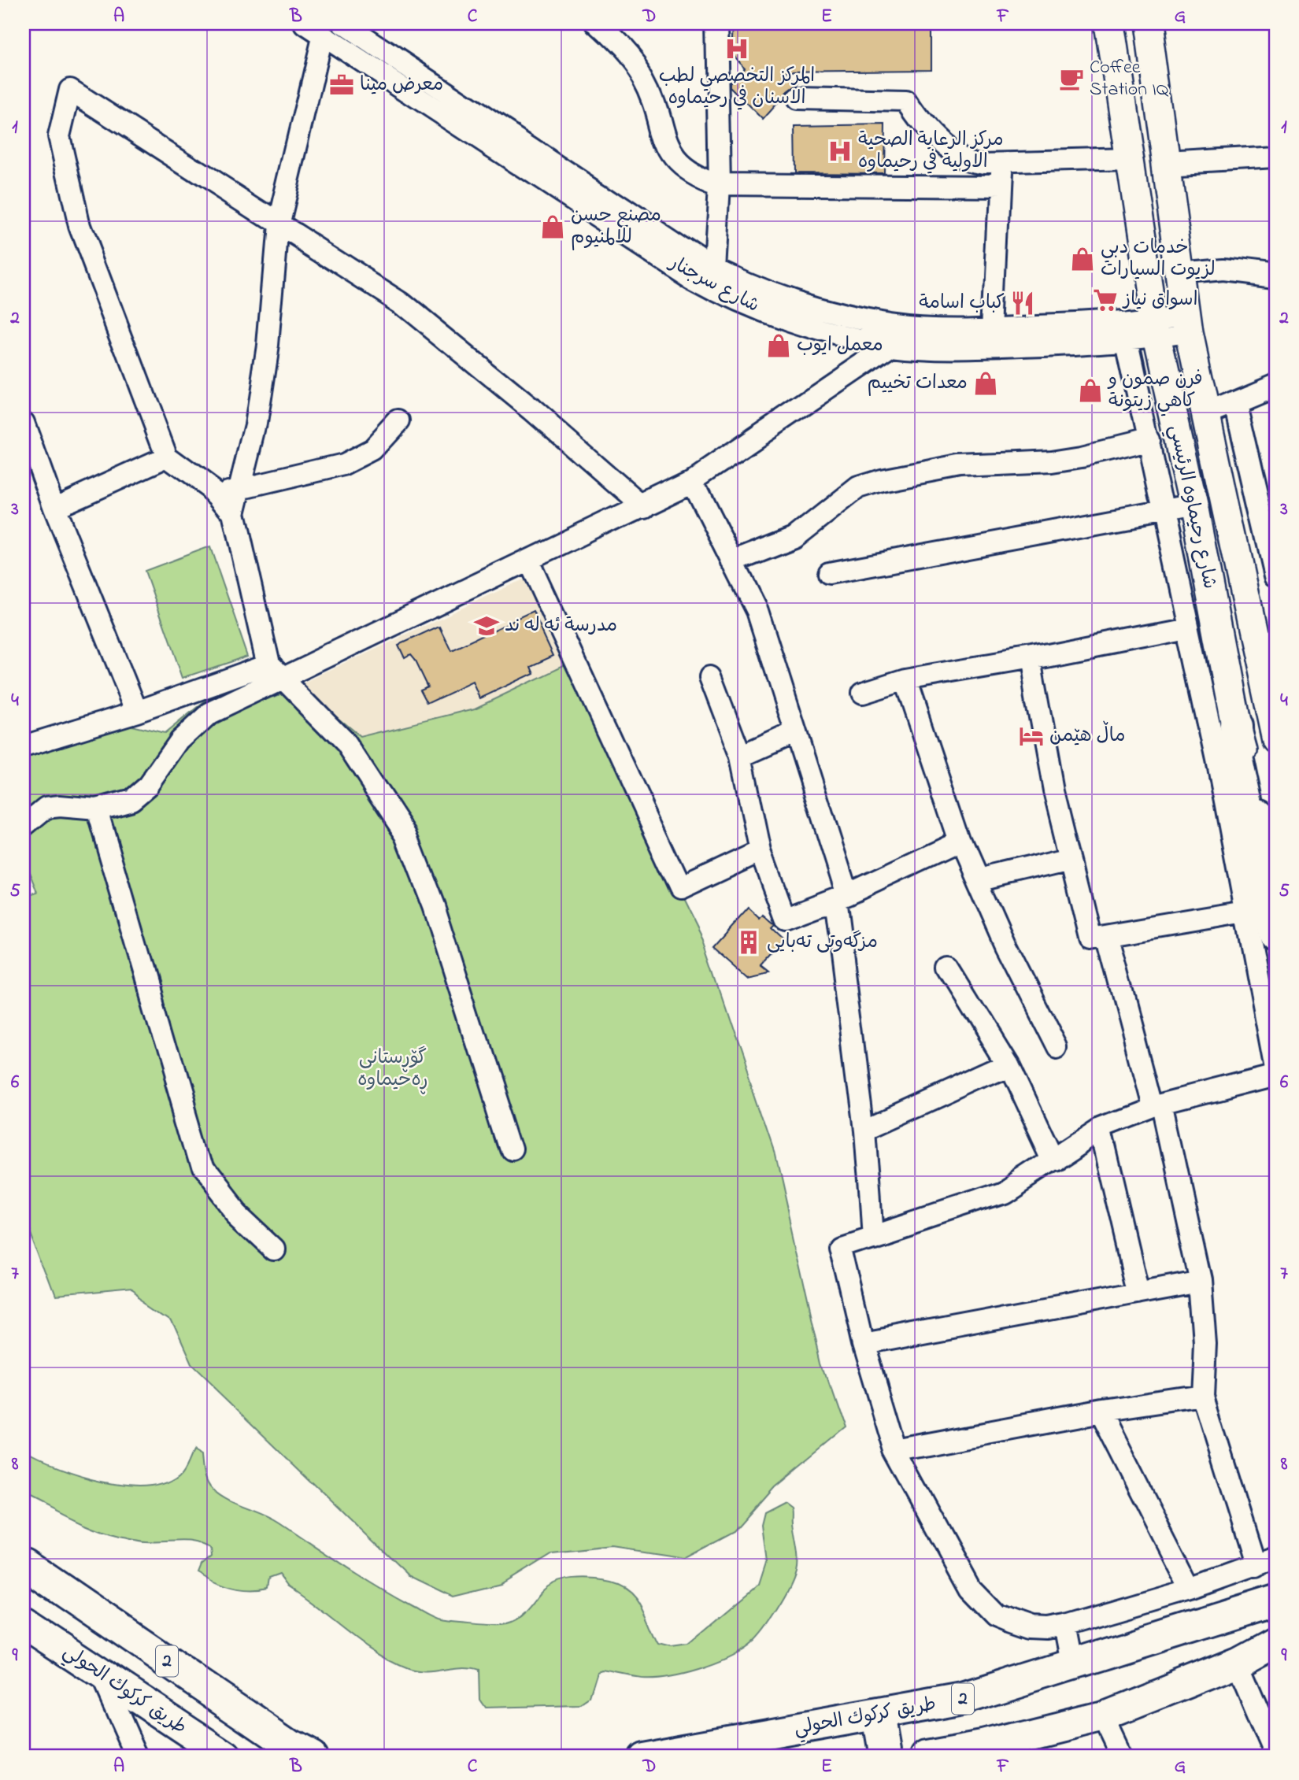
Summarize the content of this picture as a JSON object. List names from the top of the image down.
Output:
{
  "streets": {
    "highway": ["2", "طريق كركوك الحولي"],
    "main road": ["شارع رحيماوه الرئيسي"],
    "street": ["شارع سرجنار"]
  },
  "crossings": [
    ["شارع سرجنار", "شارع رحيماوه الرئيسي"]
  ],
  "parks": ["گۆڕستانی ڕەحیماوە"],
  "places": {
    "hospital": ["المركز التخصصي لطب الاسنان في رحيماوه", "مركز الرعاية الصحیة الاولية في رحيماوه"],
    "cafe": ["Coffee Station IQ"],
    "office": ["معرض مينا"],
    "shop": [
      "مصنع حسن للالمنيوم",
      "خدمات دبي لزيوت السيارات",
      "معمل ايوب",
      "معدات تخييم",
      "فرن صمون و كاهي زيتونة"
    ],
    "supermarket": ["اسواق نياز"],
    "restaurant": ["كباب اسامة"],
    "school or university": ["مدرسة ئه له ند"],
    "hotel": ["ماڵ هێمن"],
    "building": ["مزگەوتی تەبایی"]
  },
  "grid": {
    "columns": [
      "A",
      "B",
      "C",
      "D",
      "E",
      "F",
      "G"
    ],
    "rows": [
      "1",
      "2",
      "3",
      "4",
      "5",
      "6",
      "7",
      "8",
      "9"
    ]
  }
}
